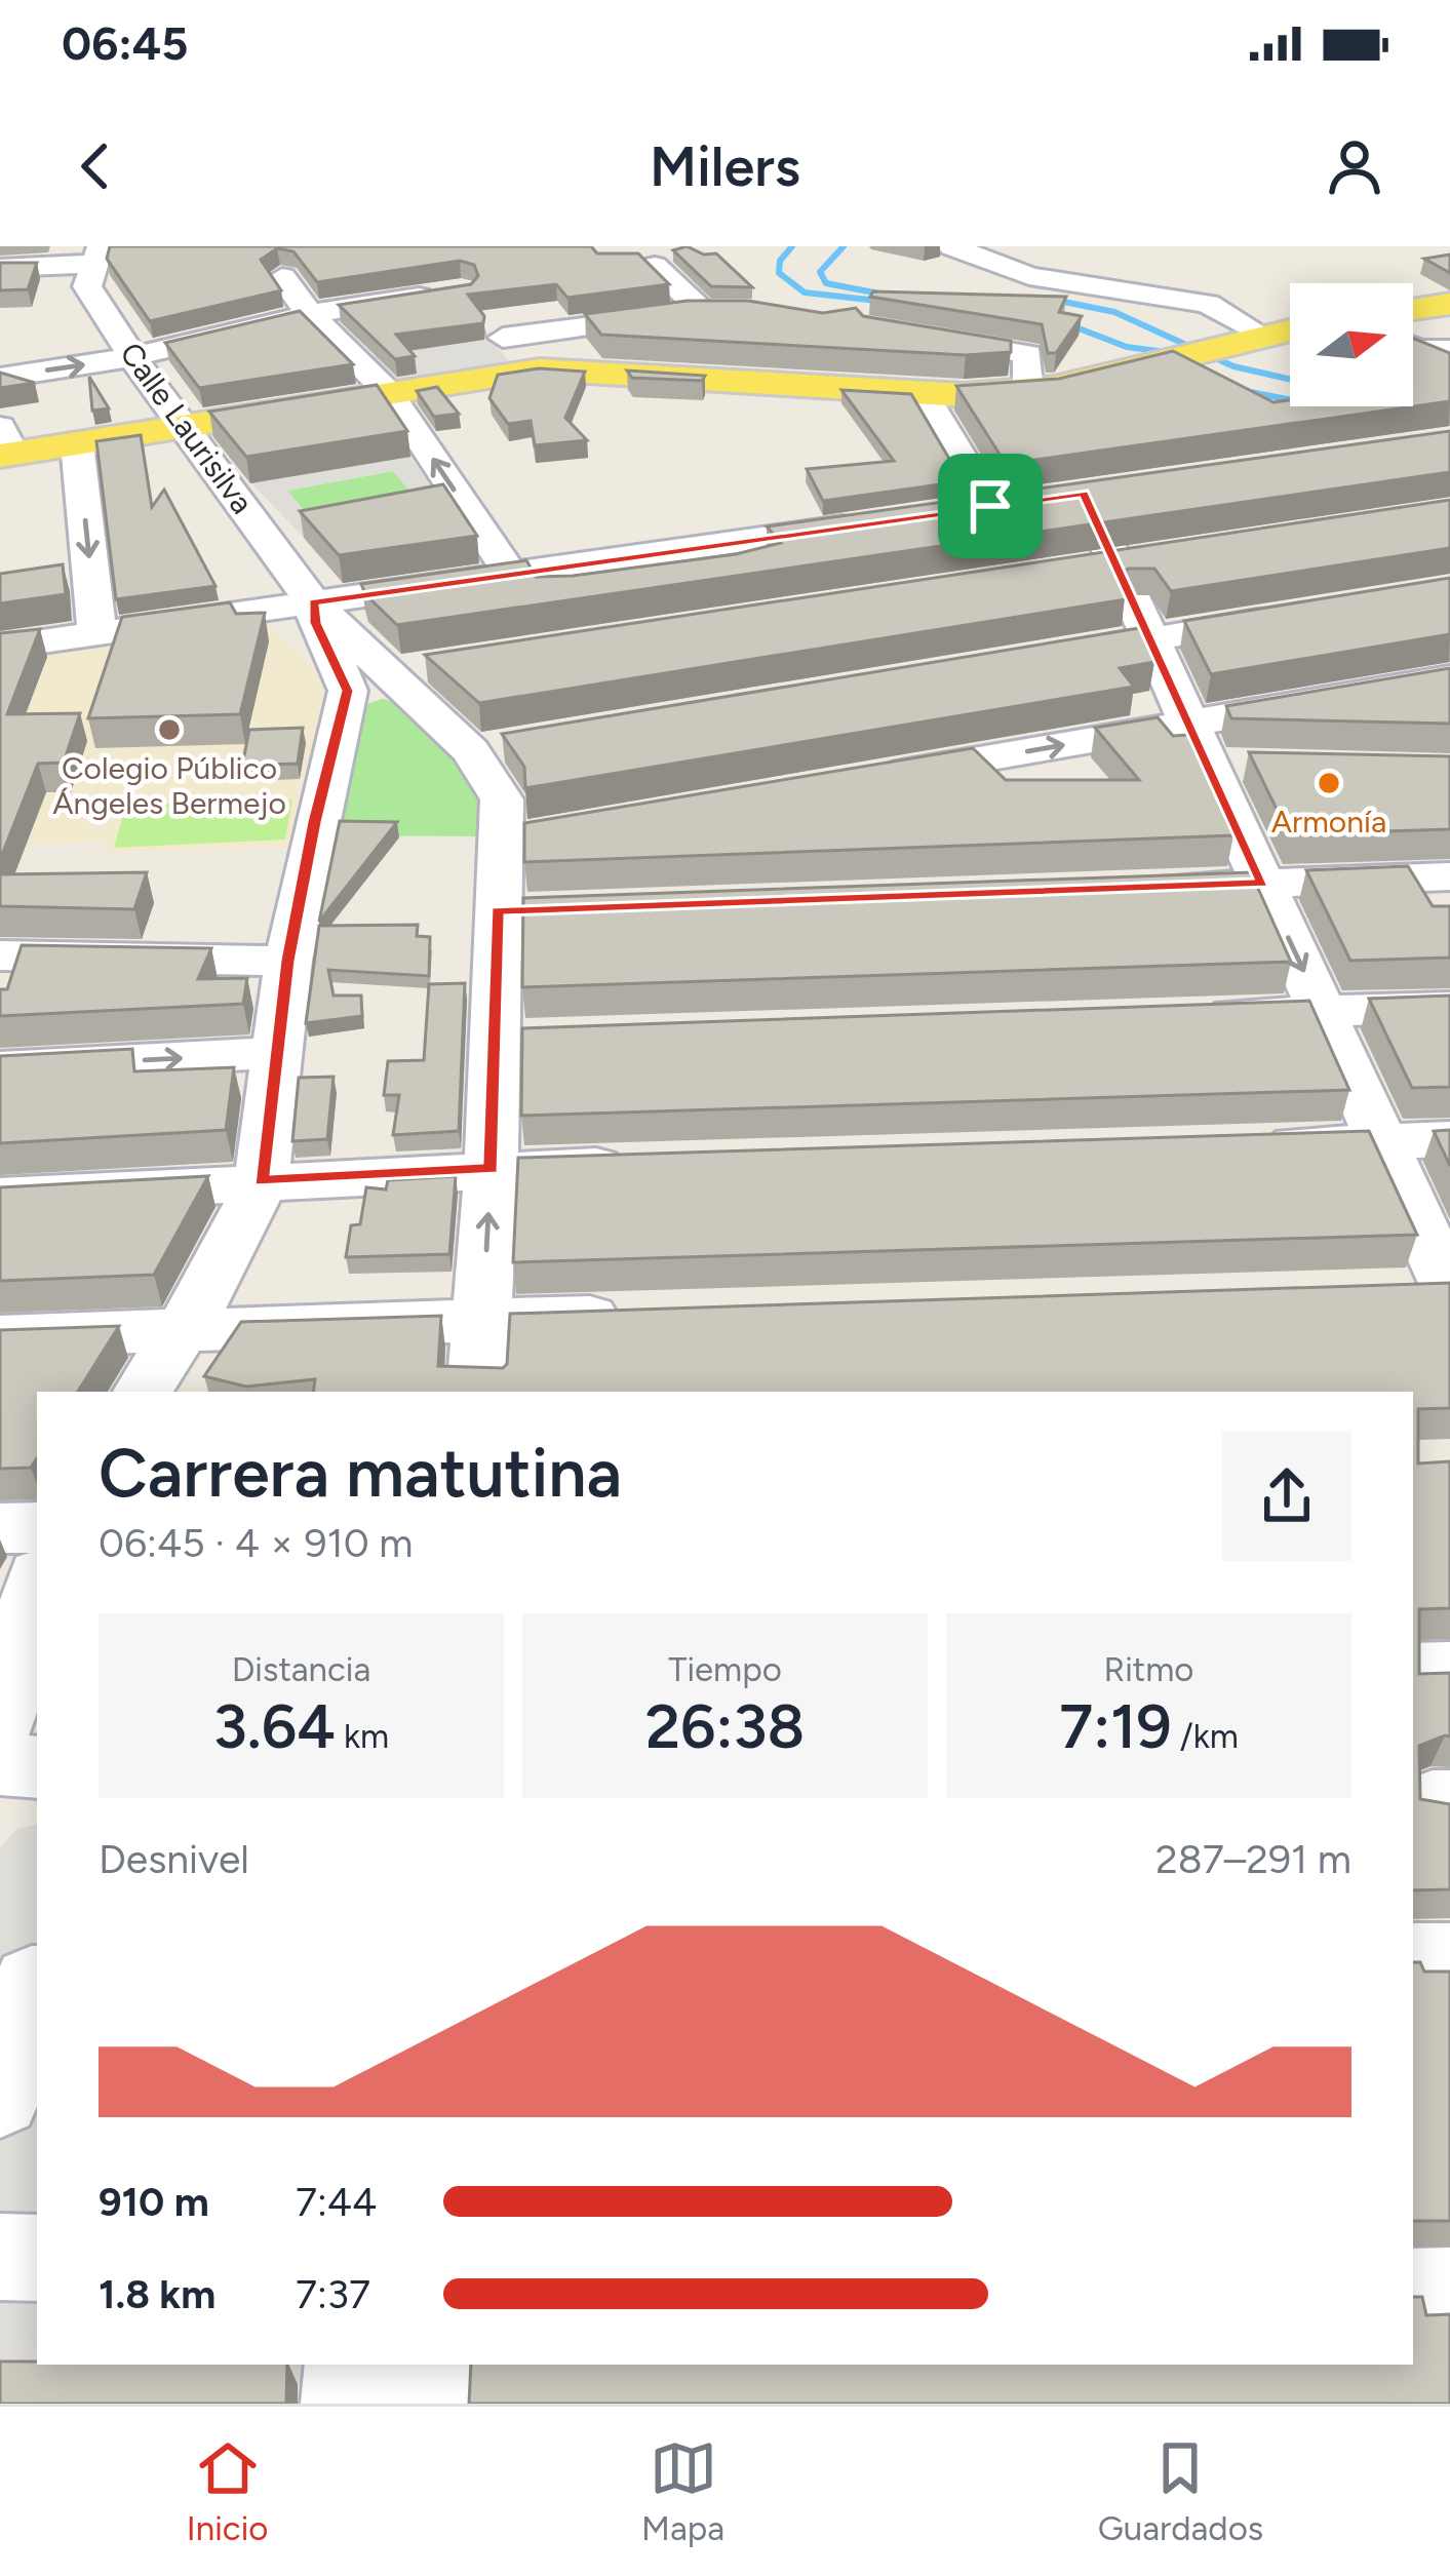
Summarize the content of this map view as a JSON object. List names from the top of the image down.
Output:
{
  "streets": {
    "street": ["Calle Laurisilva"]
  },
  "places": ["Colegio Público Ángeles Bermejo", "Armonía"],
  "north": "right",
  "page": {
    "status": "06:45",
    "header": "Milers",
    "heading": ["Carrera matutina", "06:45 · 4 × 910 m"],
    "stats": [
      ["Distancia", "3.64 km"],
      ["Tiempo", "26:38"],
      ["Ritmo", "7:19 /km"]
    ],
    "chart": ["Desnivel", "287–291 m"],
    "list": [
      {
        "name": "910 m",
        "note": "7:44"
      },
      {
        "name": "1.8 km",
        "note": "7:37"
      }
    ],
    "tabs": ["Inicio", "Mapa", "Guardados"]
  }
}
